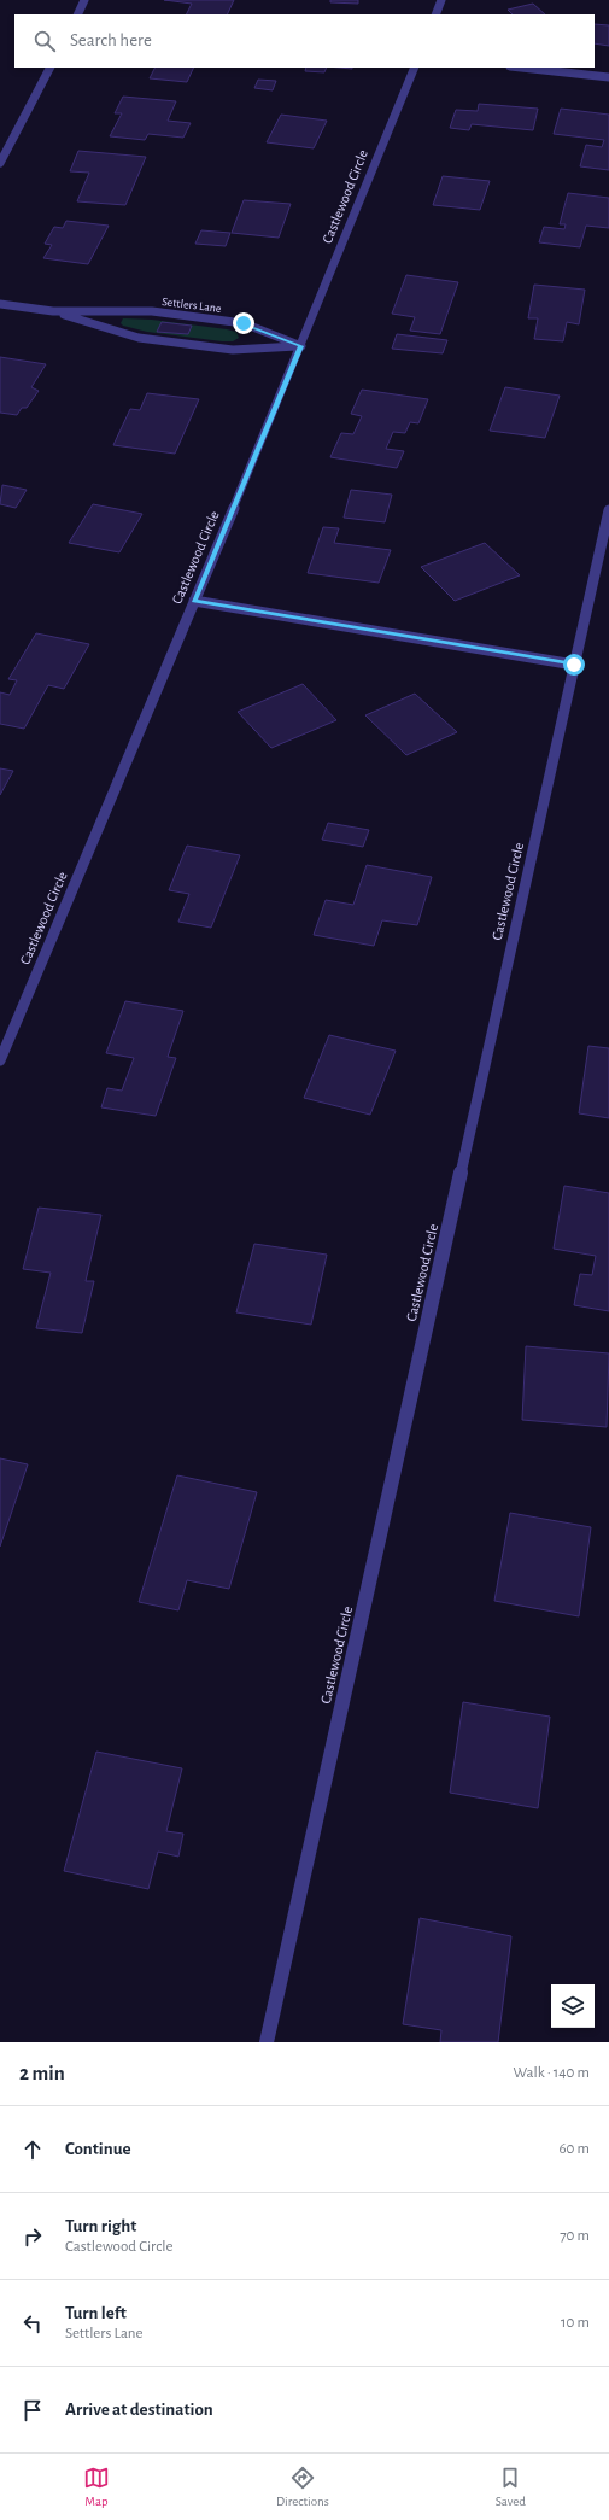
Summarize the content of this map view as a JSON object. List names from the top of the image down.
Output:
{
  "streets": {
    "street": ["Castlewood Circle", "Settlers Lane"]
  },
  "crossings": [
    ["Castlewood Circle", "Settlers Lane"]
  ],
  "page": {
    "search": "Search here",
    "heading": ["2 min", "Walk · 140 m"],
    "list": [
      ["Continue", "60 m"],
      ["Turn right", "Castlewood Circle", "70 m"],
      ["Turn left", "Settlers Lane", "10 m"],
      "Arrive at destination"
    ],
    "nav": ["Map", "Directions", "Saved"]
  }
}
